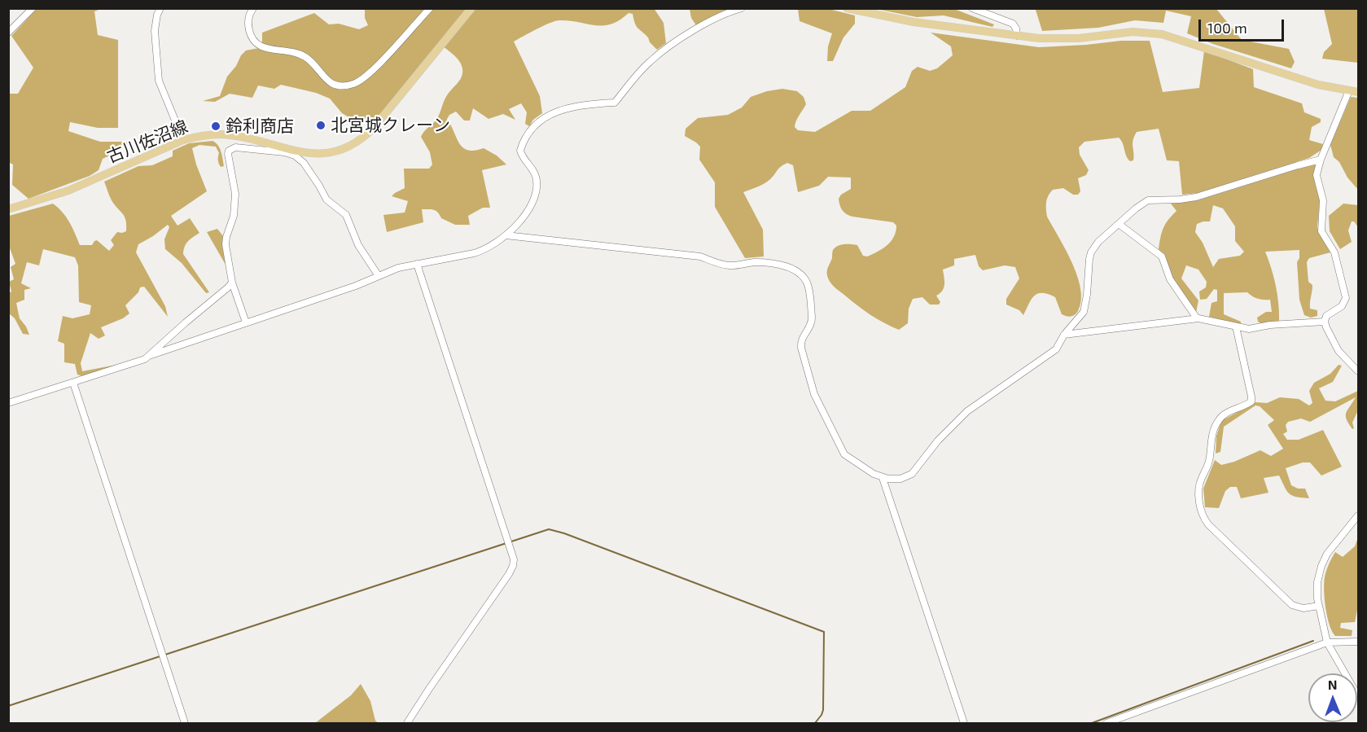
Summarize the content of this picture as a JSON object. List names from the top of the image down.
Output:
{
  "streets": {
    "main road": ["古川佐沼線"]
  },
  "places": ["北宮城クレーン", "鈴利商店"],
  "scale_bar": "100 m",
  "north": "top"
}
